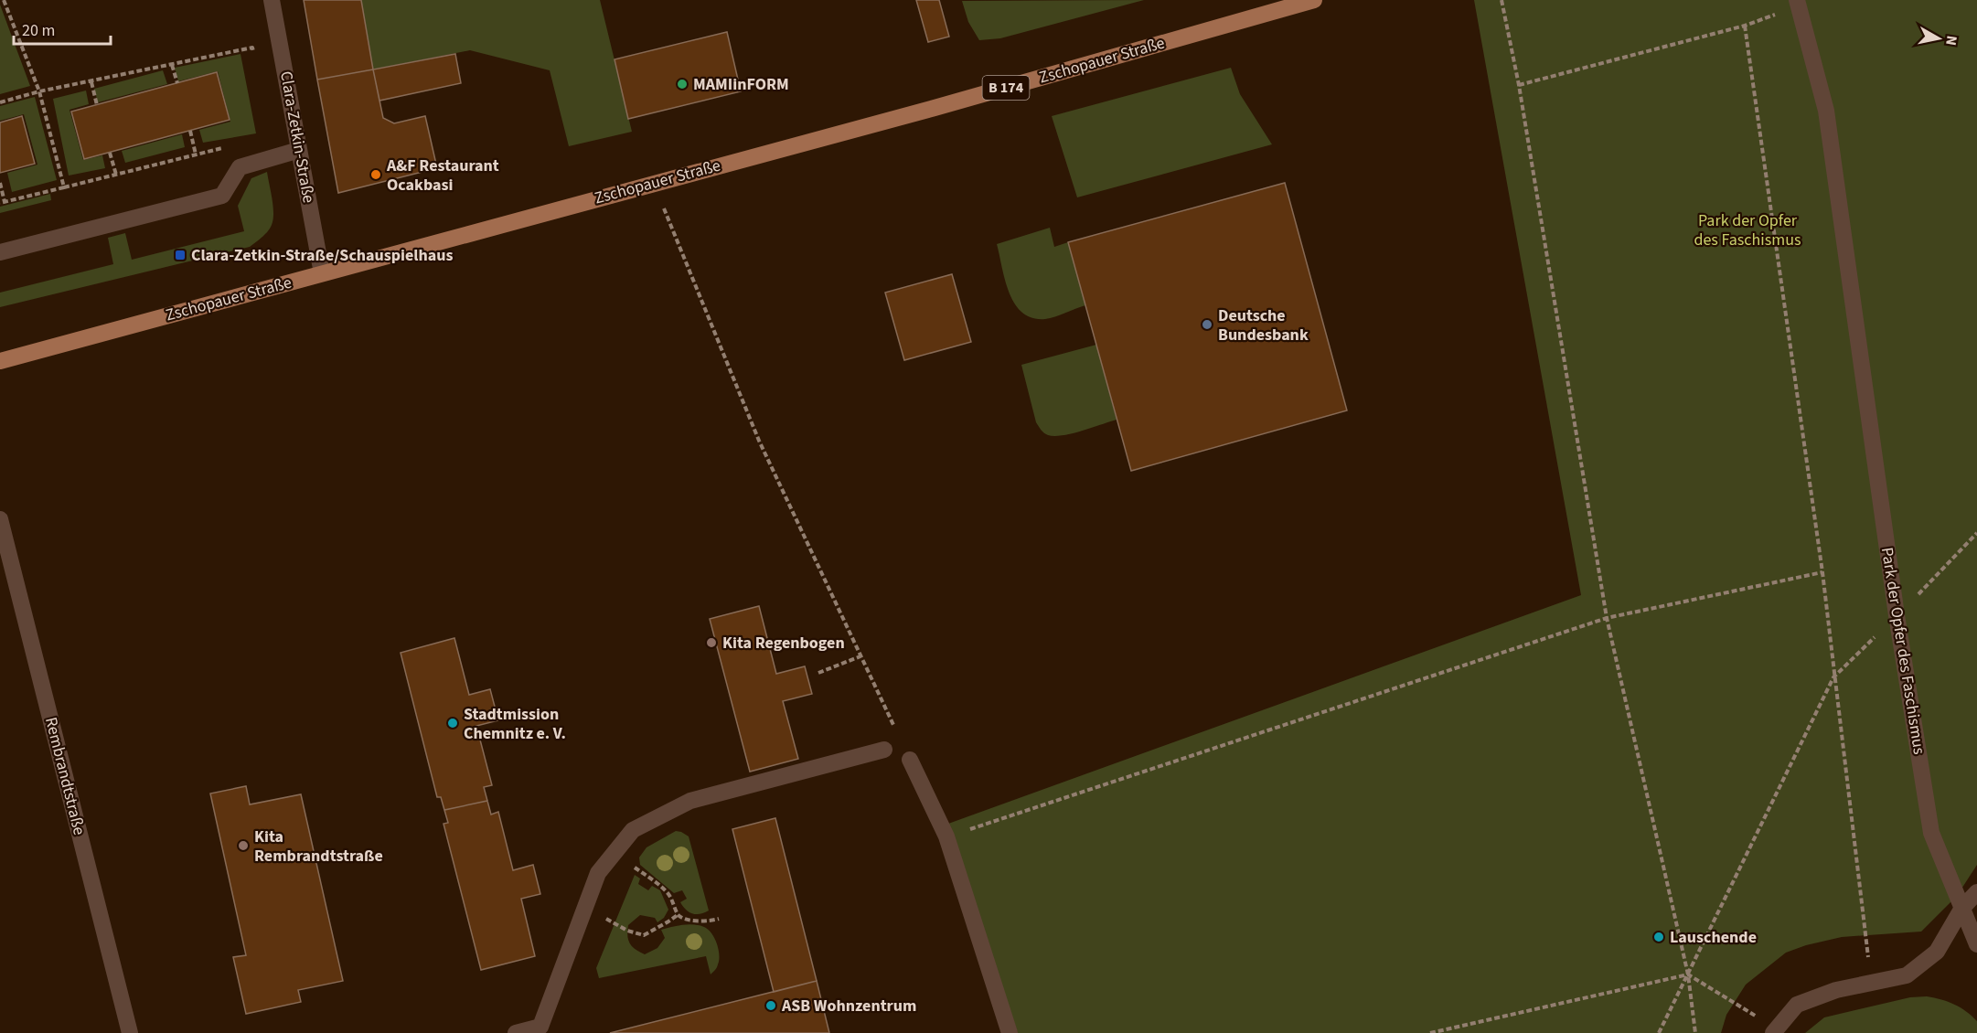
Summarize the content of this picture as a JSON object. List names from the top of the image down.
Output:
{
  "streets": {
    "main road": ["Zschopauer Straße", "B 174"],
    "street": ["Clara-Zetkin-Straße", "Park der Opfer des Faschismus", "Rembrandtstraße"]
  },
  "crossings": [
    ["Zschopauer Straße", "Clara-Zetkin-Straße"]
  ],
  "parks": ["Park der Opfer des Faschismus"],
  "places": {
    "other": [
      "MAMIinFORM",
      "A&F Restaurant Ocakbasi",
      "Deutsche Bundesbank",
      "Kita Regenbogen",
      "Stadtmission Chemnitz e. V.",
      "Kita Rembrandtstraße",
      "Lauschende",
      "ASB Wohnzentrum"
    ],
    "transit": ["Clara-Zetkin-Straße/Schauspielhaus"]
  },
  "scale_bar": "20 m",
  "north": "right"
}
